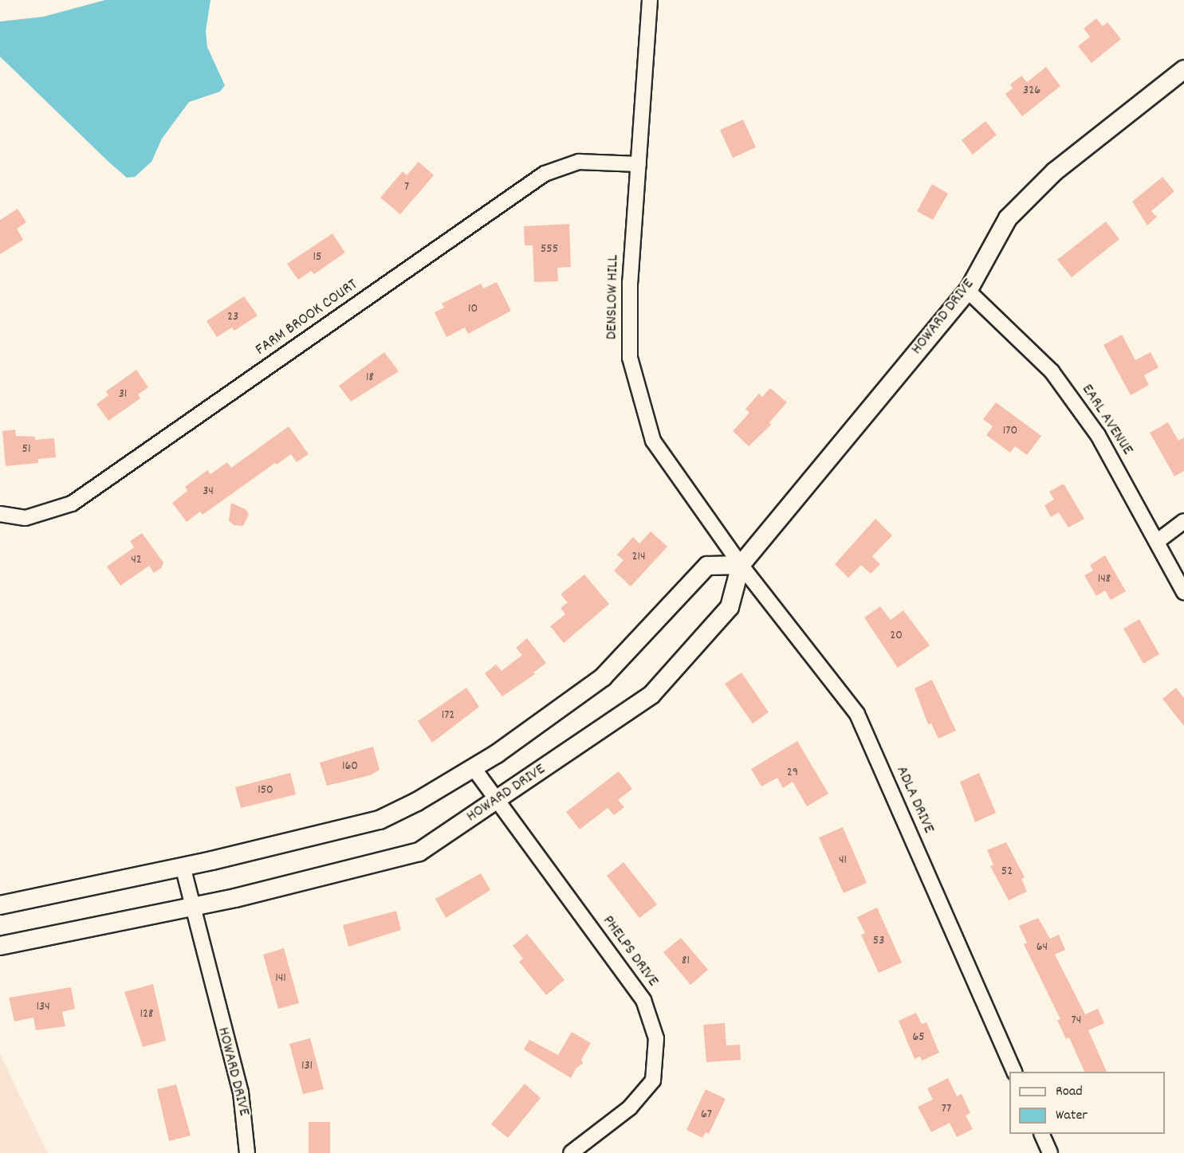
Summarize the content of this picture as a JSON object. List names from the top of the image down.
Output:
{
  "streets": {
    "street": [
      "DENSLOW HILL",
      "HOWARD DRIVE",
      "FARM BROOK COURT",
      "EARL AVENUE",
      "ADLA DRIVE",
      "PHELPS DRIVE"
    ]
  },
  "crossings": [
    ["DENSLOW HILL", "HOWARD DRIVE"],
    ["DENSLOW HILL", "FARM BROOK COURT"],
    ["DENSLOW HILL", "ADLA DRIVE"],
    ["HOWARD DRIVE", "EARL AVENUE"],
    ["HOWARD DRIVE", "ADLA DRIVE"],
    ["HOWARD DRIVE", "PHELPS DRIVE"]
  ],
  "house_numbers": [
    "326",
    "7",
    "555",
    "15",
    "10",
    "23",
    "18",
    "31",
    "170",
    "51",
    "34",
    "214",
    "42",
    "148",
    "20",
    "172",
    "160",
    "29",
    "150",
    "41",
    "52",
    "53",
    "64",
    "81",
    "141",
    "134",
    "128",
    "74",
    "65",
    "131",
    "77",
    "67"
  ],
  "legend": ["Road", "Water"]
}
